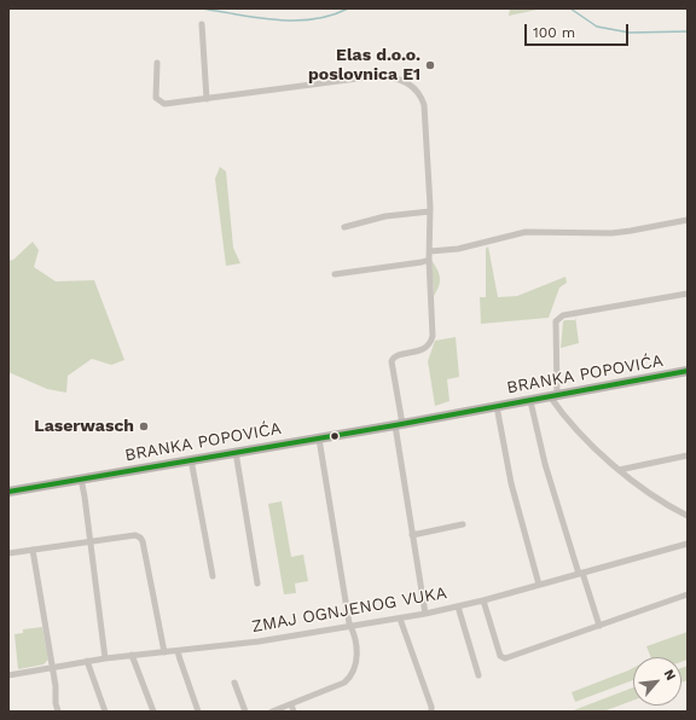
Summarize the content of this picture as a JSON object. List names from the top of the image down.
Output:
{
  "streets": {
    "main road": ["BRANKA POPOVIĆA"],
    "street": ["ZMAJ OGNJENOG VUKA"]
  },
  "places": ["Elas d.o.o. poslovnica E1", "Laserwasch"],
  "scale_bar": "100 m",
  "north": "top right"
}
